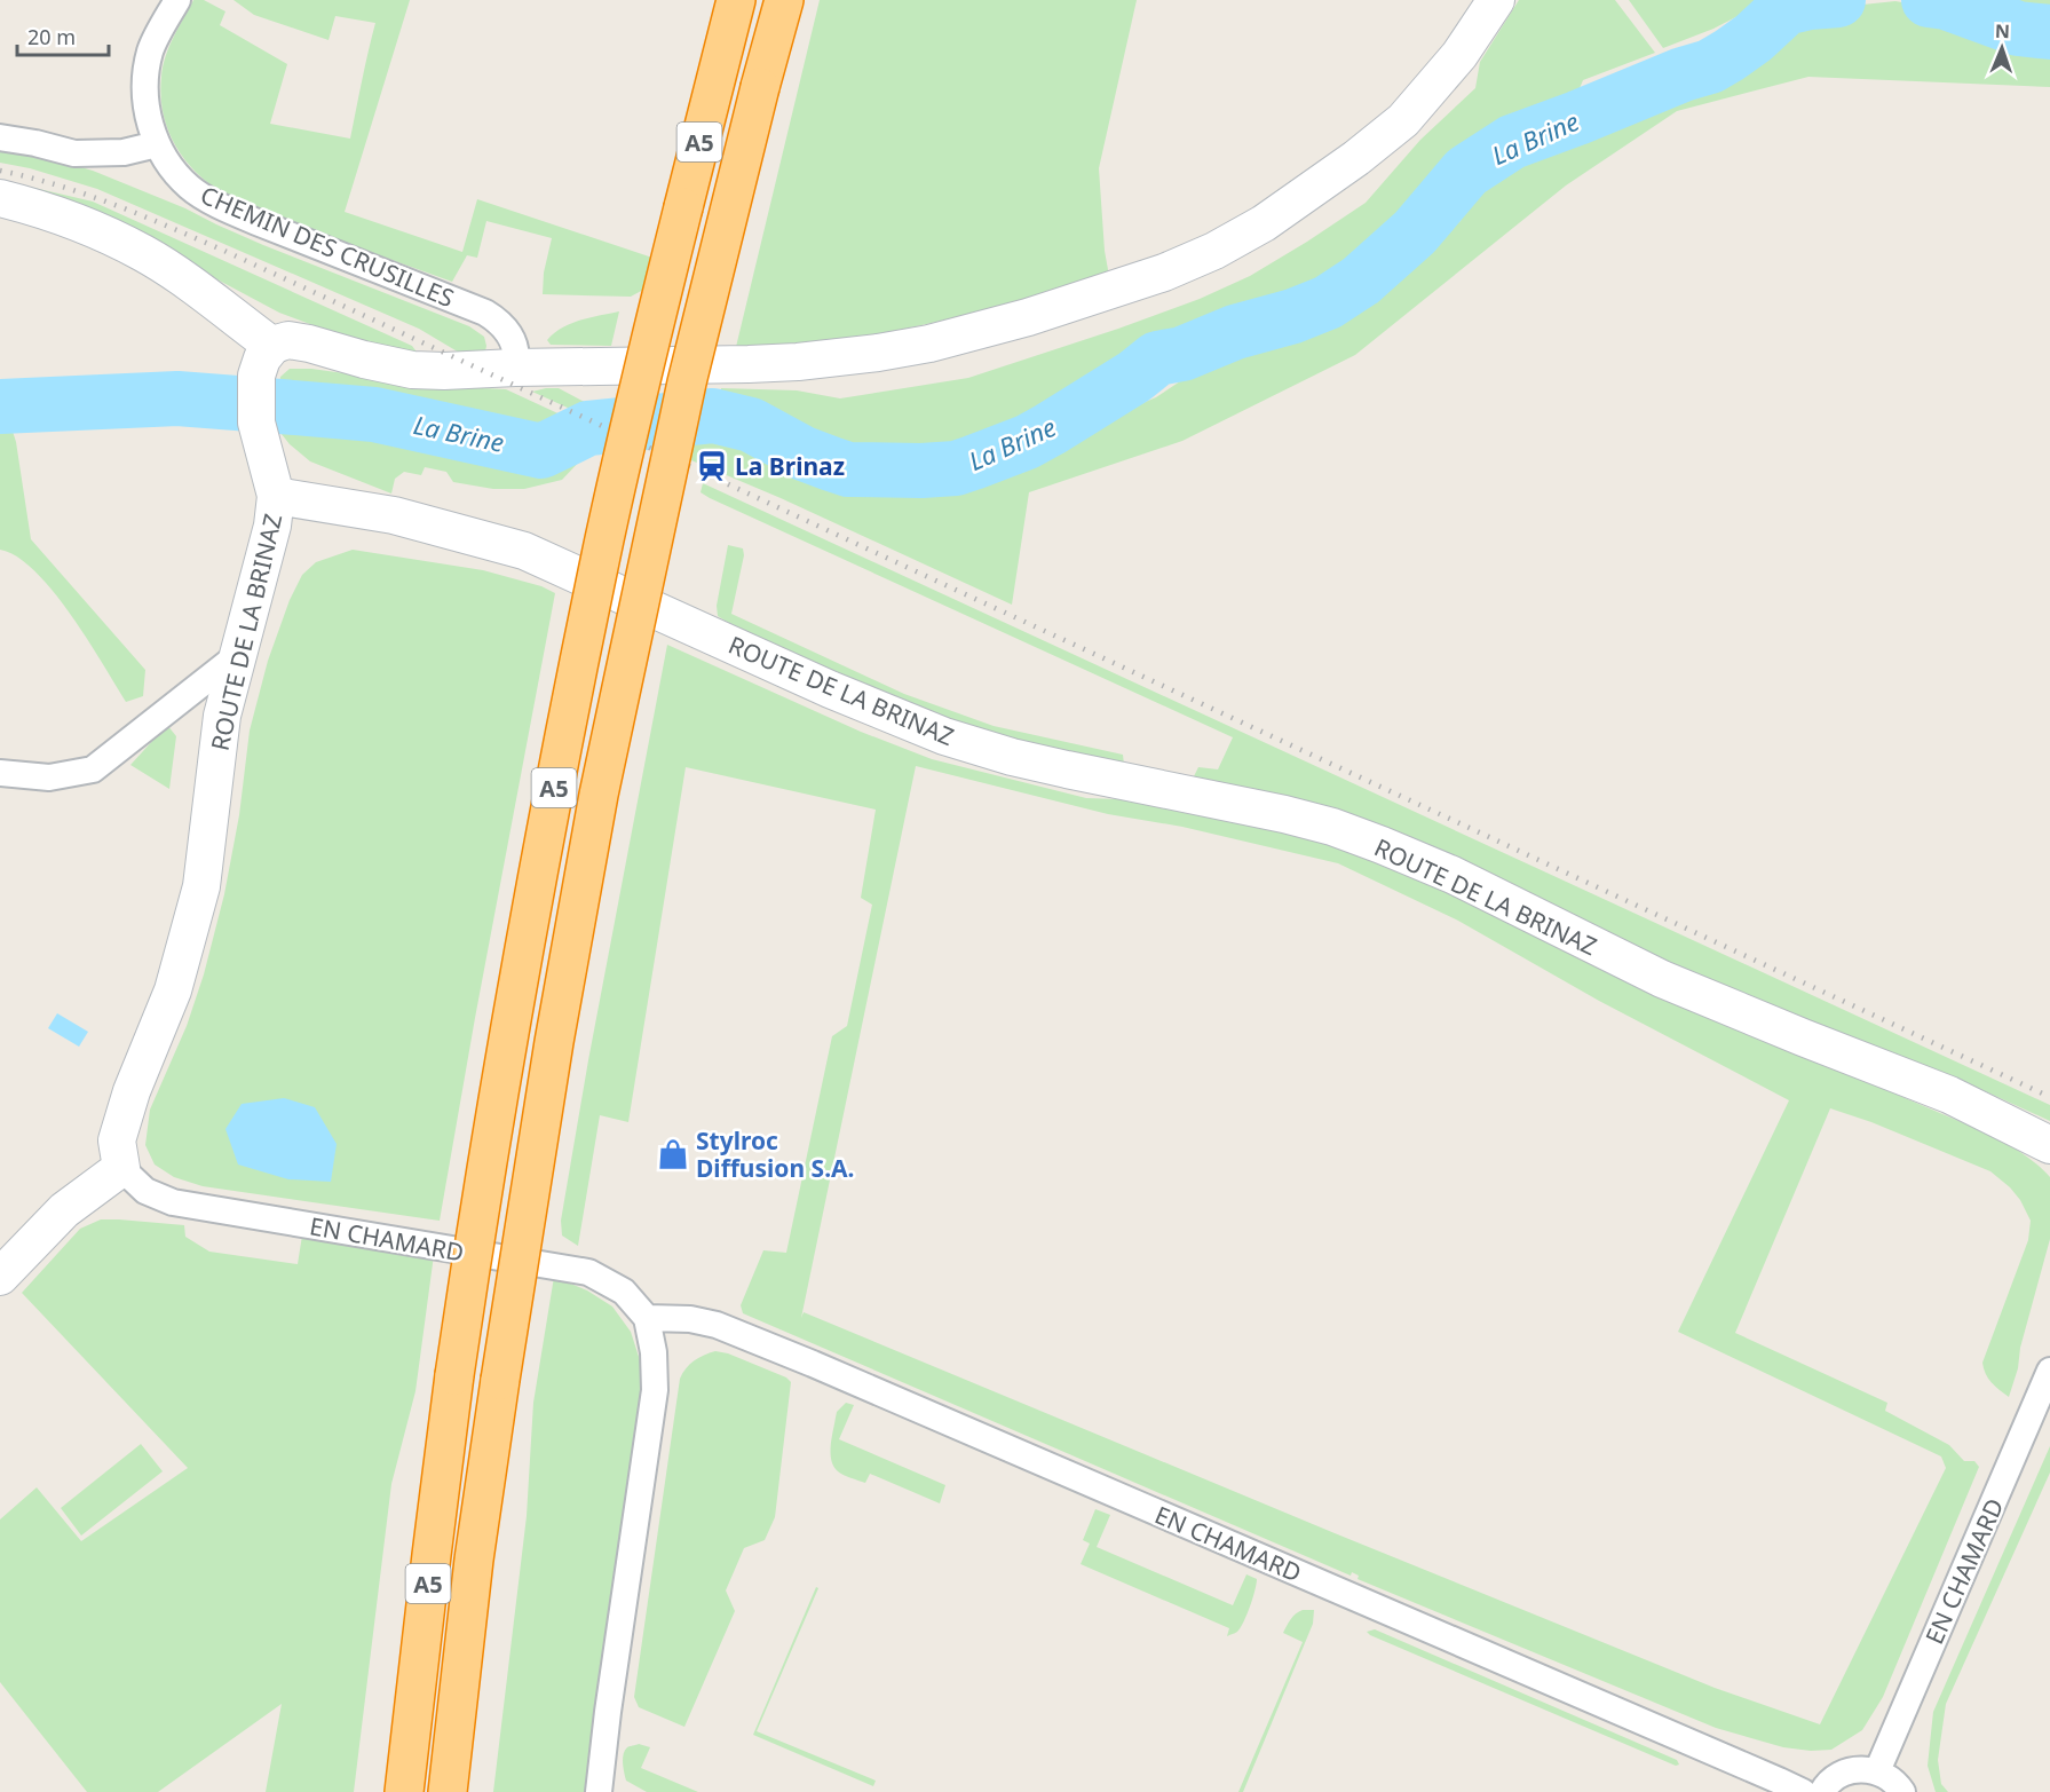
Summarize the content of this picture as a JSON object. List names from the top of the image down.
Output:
{
  "streets": {
    "highway": ["A5"],
    "street": ["CHEMIN DES CRUSILLES", "ROUTE DE LA BRINAZ", "EN CHAMARD"]
  },
  "crossings": [
    ["ROUTE DE LA BRINAZ", "EN CHAMARD"]
  ],
  "water": ["La Brine"],
  "places": {
    "station": ["La Brinaz"],
    "shop": ["Stylroc Diffusion S.A."]
  },
  "scale_bar": "20 m",
  "north": "top"
}
